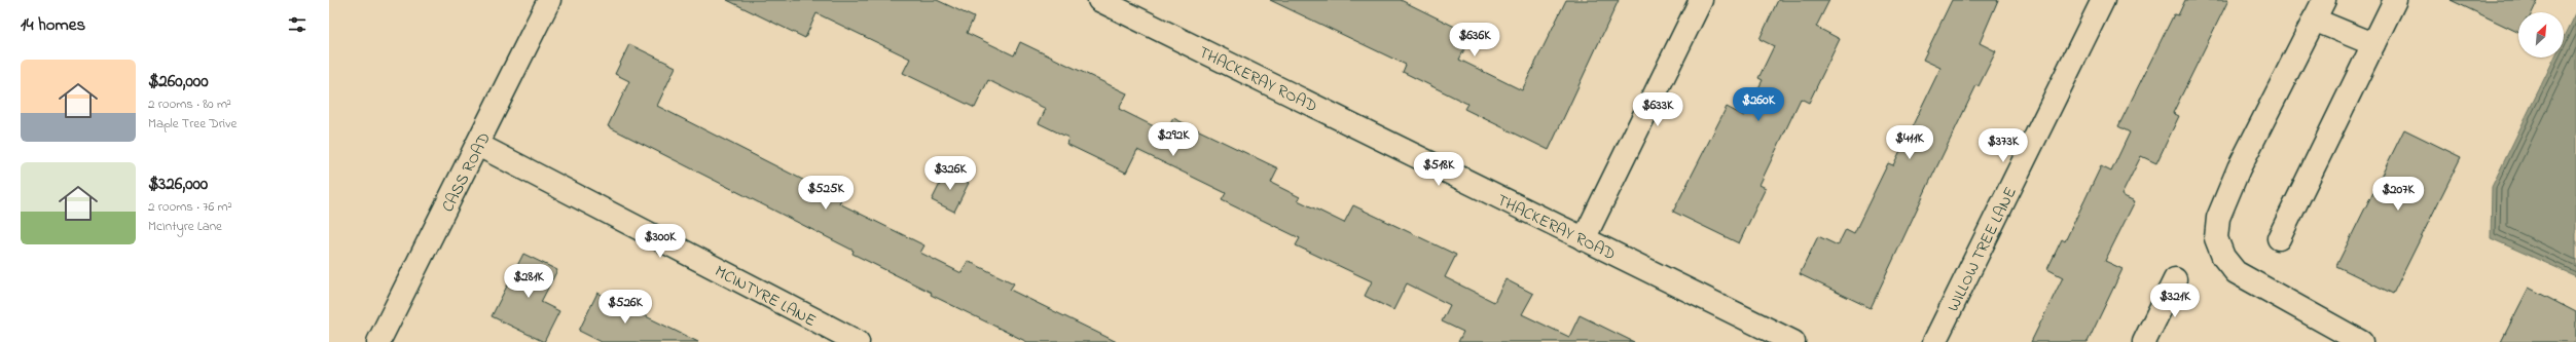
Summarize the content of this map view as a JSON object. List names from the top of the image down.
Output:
{
  "streets": {
    "street": [
      "THACKERAY ROAD",
      "CASS ROAD",
      "WILLOW TREE LANE",
      "MCINTYRE LANE"
    ]
  },
  "crossings": [
    ["CASS ROAD", "MCINTYRE LANE"]
  ],
  "north": "top right",
  "page": {
    "heading": "14 homes",
    "price": [
      "$636K",
      "$260K",
      "$633K",
      "$292K",
      "$411K",
      "$373K",
      "$518K",
      "$326K",
      "$525K",
      "$207K",
      "$300K",
      "$281K",
      "$321K",
      "$526K"
    ],
    "list": [
      {
        "name": "$260,000",
        "note": "2 rooms · 80 m² · Maple Tree Drive"
      },
      {
        "name": "$326,000",
        "note": "2 rooms · 76 m² · McIntyre Lane"
      }
    ]
  }
}
